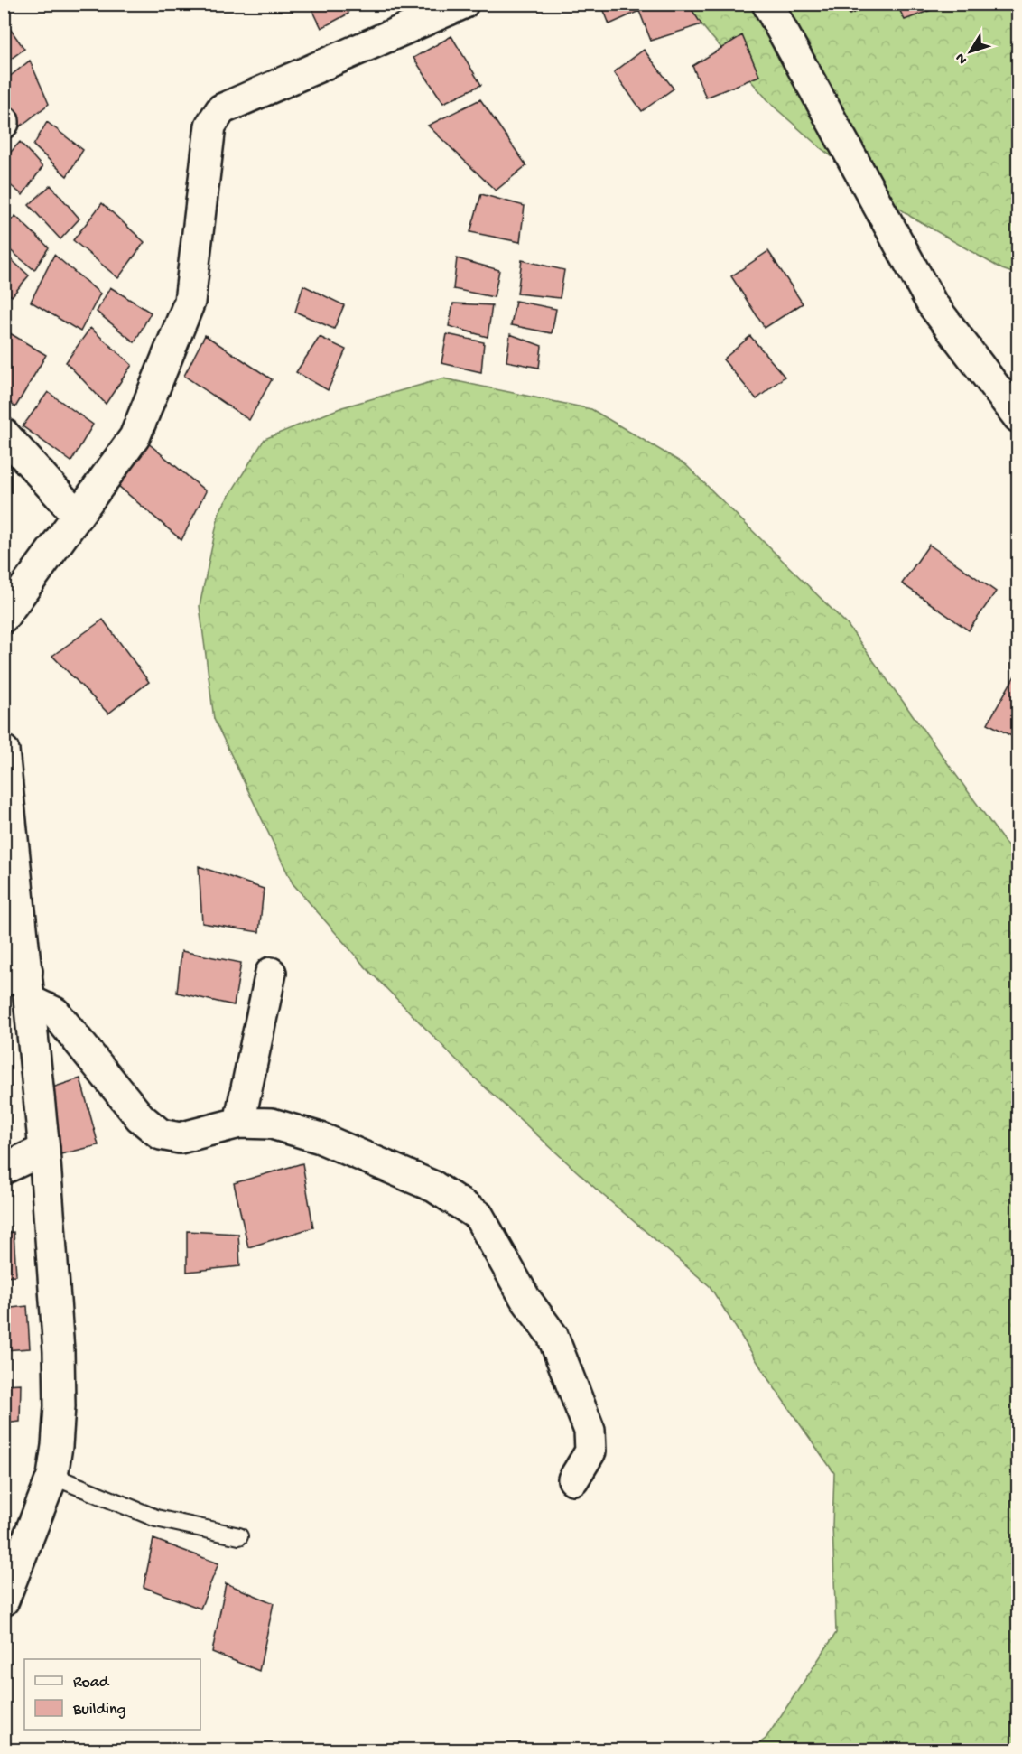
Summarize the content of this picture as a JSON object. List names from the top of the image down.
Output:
{
  "legend": ["Road", "Building"],
  "north": "bottom left"
}
